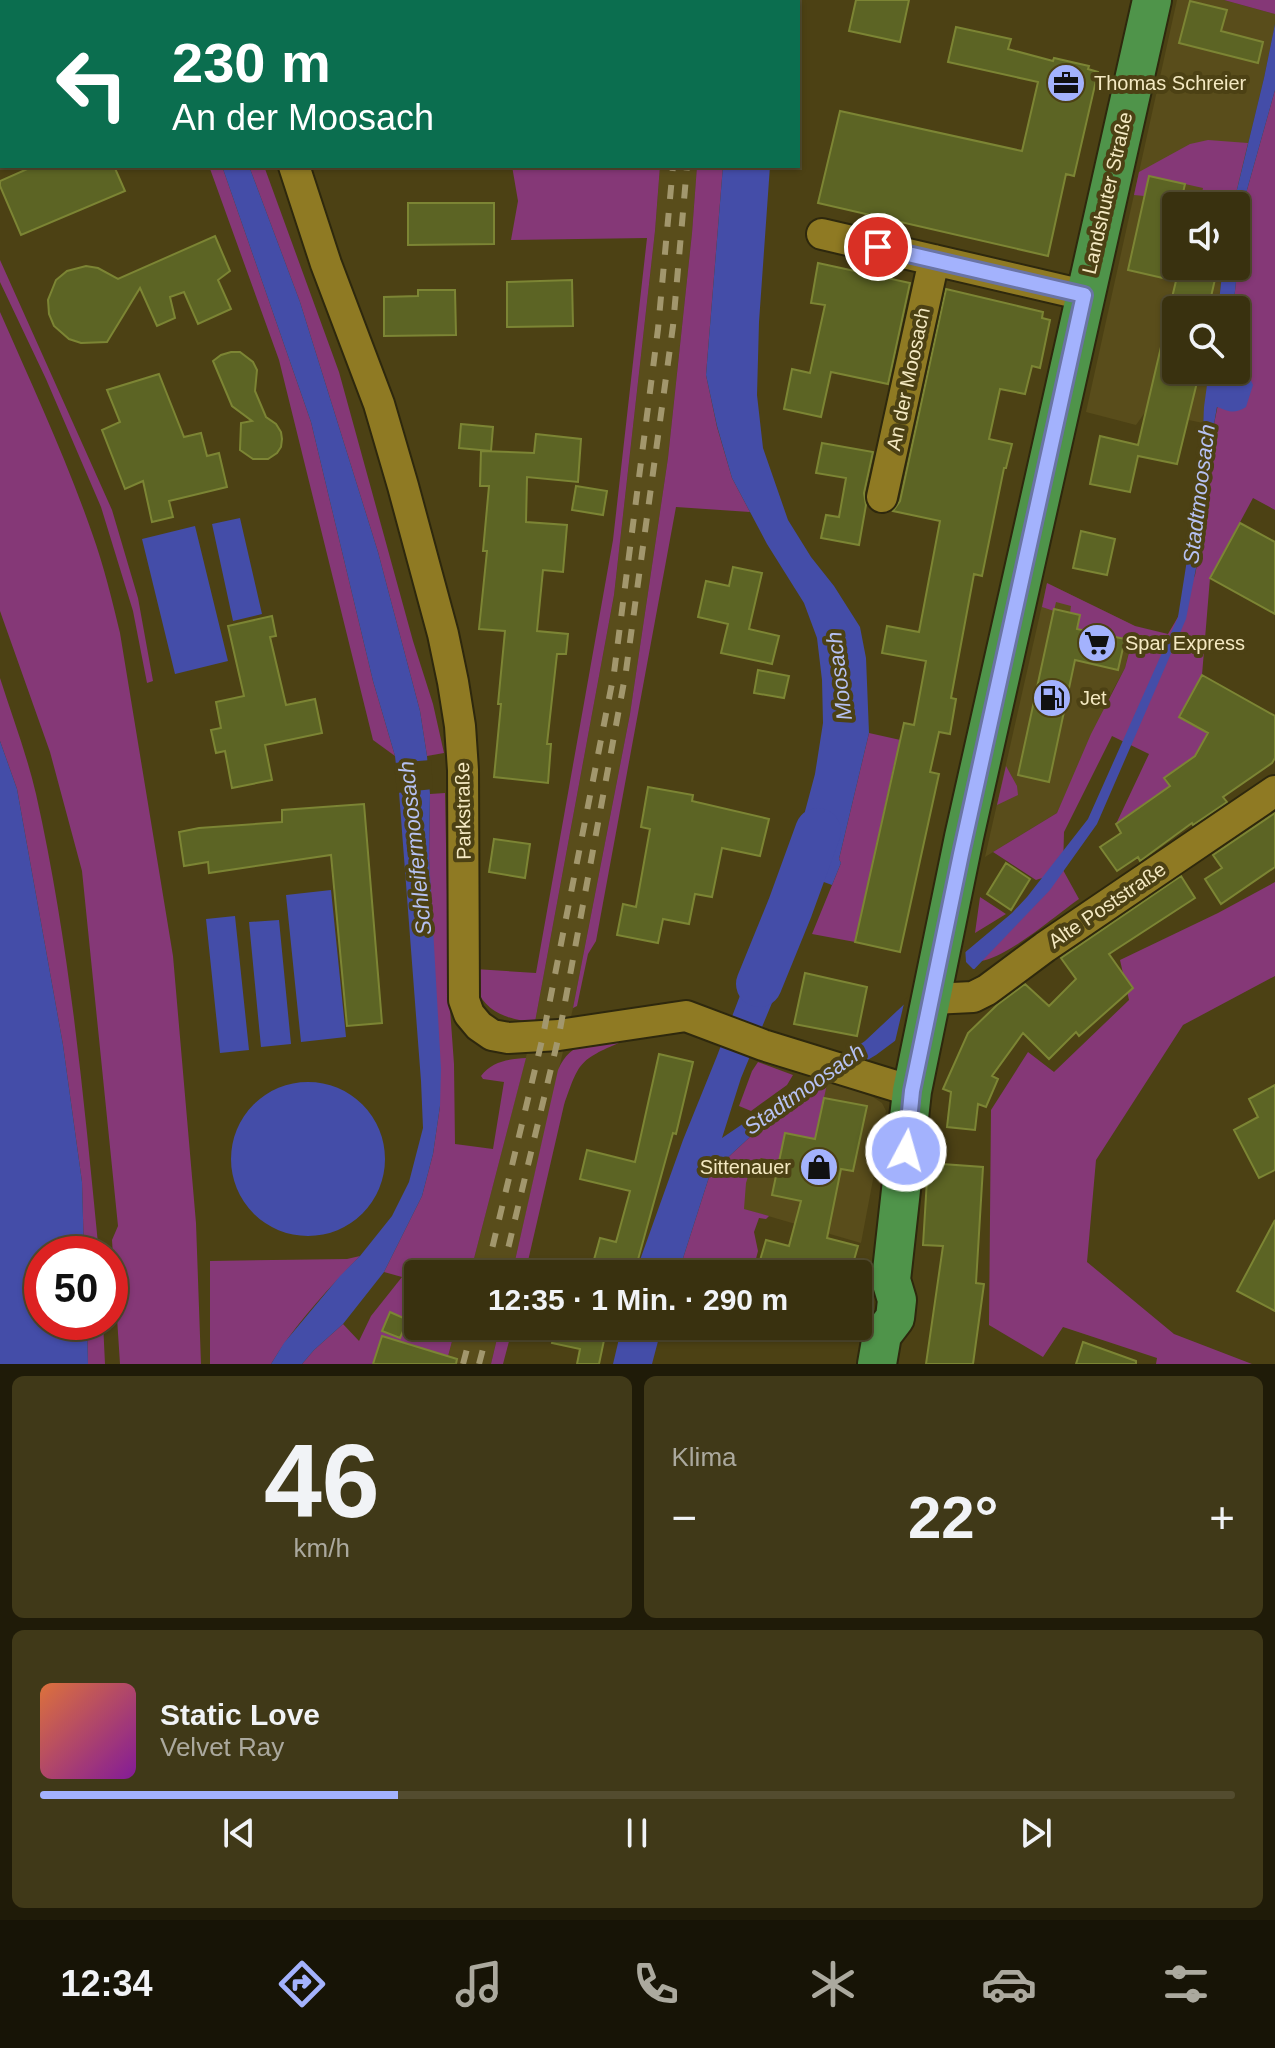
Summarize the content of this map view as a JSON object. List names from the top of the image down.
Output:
{
  "streets": {
    "main road": ["Landshuter Straße"],
    "street": ["An der Moosach", "Parkstraße", "Alte Poststraße"]
  },
  "crossings": [
    ["Landshuter Straße", "Parkstraße"],
    ["Landshuter Straße", "Alte Poststraße"]
  ],
  "water": ["Stadtmoosach", "Moosach", "Schleifermoosach"],
  "places": {
    "office": ["Thomas Schreier"],
    "supermarket": ["Spar Express"],
    "fuel station": ["Jet"],
    "shop": ["Sittenauer"]
  },
  "page": {
    "turn": ["230 m", "An der Moosach"],
    "limit": "50",
    "trip": "12:35 · 1 Min. · 290 m",
    "tile": [
      ["46", "km/h"],
      "Klima"
    ],
    "heat": ["−", "22°", "+"],
    "song": ["Static Love", "Velvet Ray"],
    "tabs": "12:34"
  }
}
